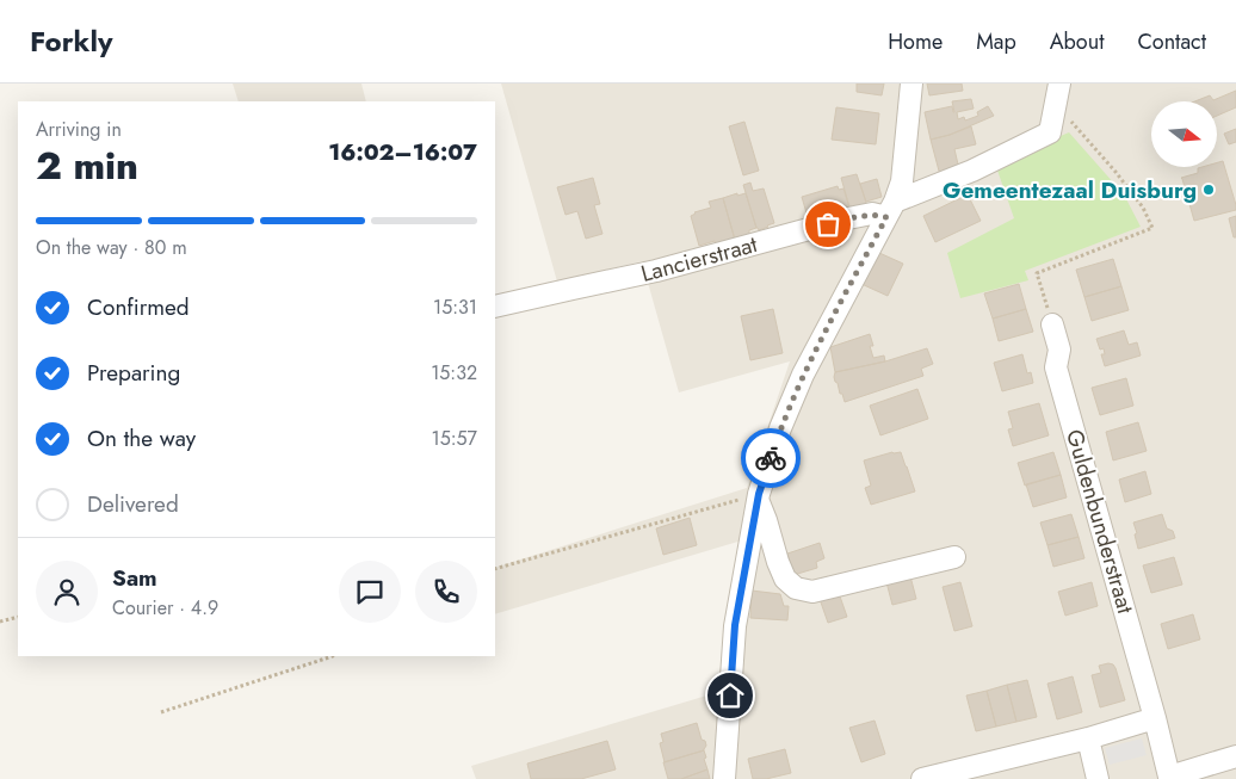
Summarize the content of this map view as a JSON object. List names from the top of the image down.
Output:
{
  "streets": {
    "street": ["Lancierstraat", "Guldenbunderstraat"]
  },
  "places": ["Gemeentezaal Duisburg"],
  "north": "right",
  "page": {
    "header": "Forkly",
    "nav": [
      "Home",
      "Map",
      "About",
      "Contact"
    ],
    "heading": ["2 min", "Arriving in", "16:02–16:07"],
    "panel": ["Sam", "Courier · 4.9"],
    "bar": "On the way · 80 m",
    "list": [
      ["Confirmed", "15:31"],
      ["Preparing", "15:32"],
      ["On the way", "15:57"],
      "Delivered"
    ]
  }
}
